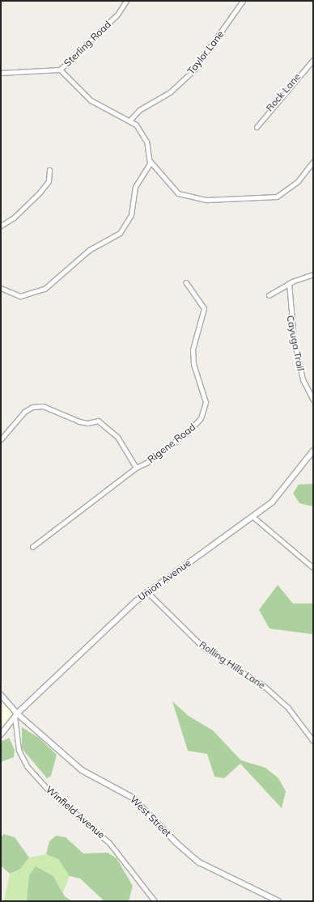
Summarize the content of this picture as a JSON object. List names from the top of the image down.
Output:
{
  "streets": {
    "street": [
      "Sterling Road",
      "Taylor Lane",
      "Rock Lane",
      "Cayuga Trail",
      "Rigene Road",
      "Union Avenue",
      "Rolling Hills Lane",
      "Winfield Avenue",
      "West Street"
    ]
  },
  "crossings": [
    ["Union Avenue", "Rolling Hills Lane"],
    ["Union Avenue", "Winfield Avenue"],
    ["Union Avenue", "West Street"],
    ["Winfield Avenue", "West Street"]
  ]
}
